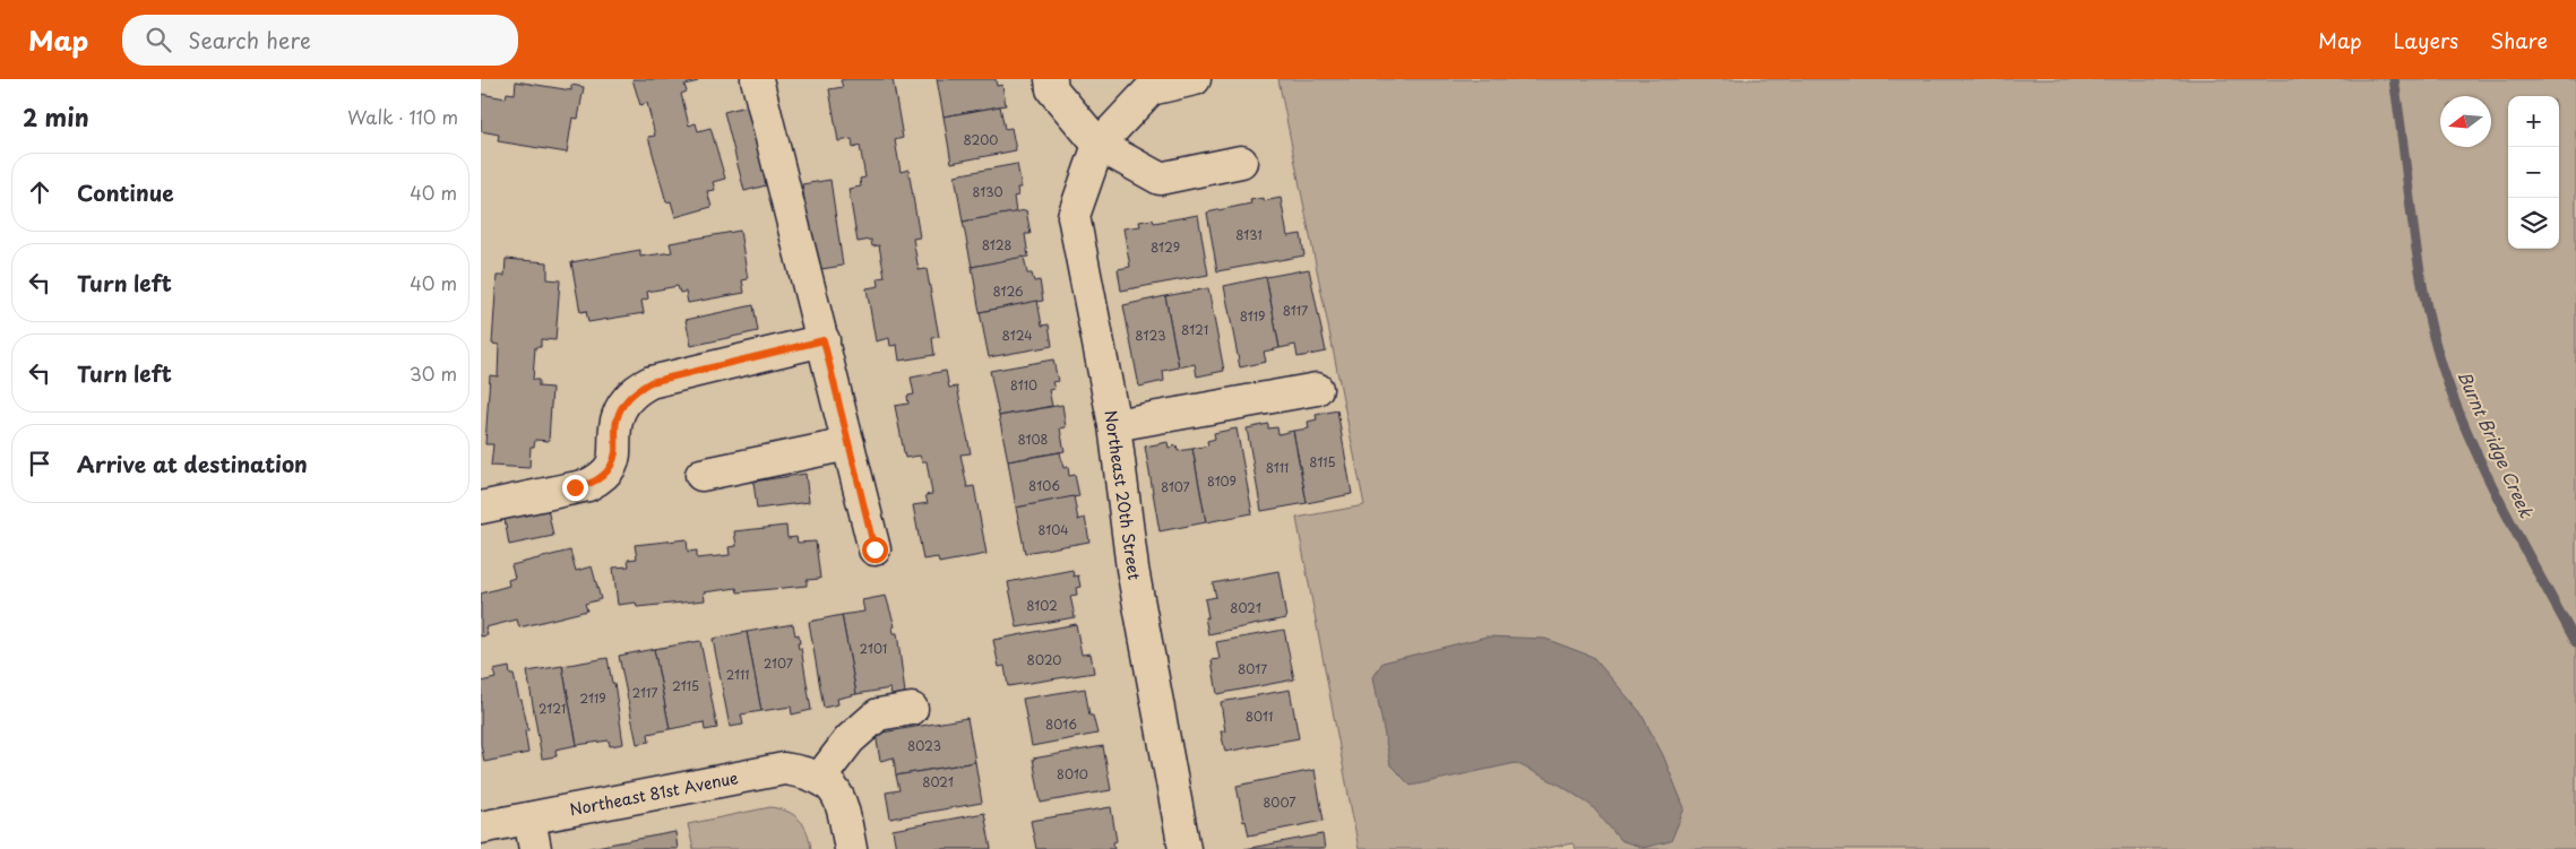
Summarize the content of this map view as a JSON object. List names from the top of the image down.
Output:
{
  "streets": {
    "street": ["Northeast 20th Street", "Northeast 81st Avenue"]
  },
  "water": ["Burnt Bridge Creek"],
  "house_numbers": [
    "8200",
    "8130",
    "8131",
    "8128",
    "8129",
    "8126",
    "8117",
    "8119",
    "8121",
    "8124",
    "8123",
    "8110",
    "8108",
    "8115",
    "8111",
    "8109",
    "8106",
    "8107",
    "8104",
    "8102",
    "8021",
    "2101",
    "8020",
    "2107",
    "8017",
    "2111",
    "2115",
    "2117",
    "2119",
    "2121",
    "8011",
    "8016",
    "8023",
    "8010",
    "8021",
    "8007"
  ],
  "north": "left",
  "page": {
    "header": "Map",
    "search": "Search here",
    "nav": ["Map", "Layers", "Share"],
    "heading": ["2 min", "Walk · 110 m"],
    "map_buttons": ["+", "−"],
    "list": [
      ["Continue", "40 m"],
      ["Turn left", "40 m"],
      ["Turn left", "30 m"],
      "Arrive at destination"
    ]
  }
}
